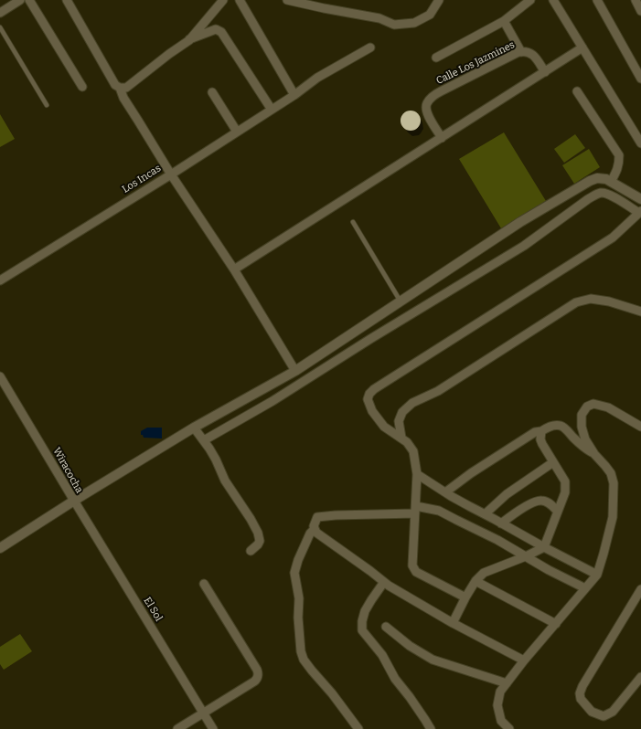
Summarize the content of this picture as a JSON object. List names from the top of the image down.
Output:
{
  "streets": {
    "street": [
      "Calle Los Jazmines",
      "Los Incas",
      "Wiracocha",
      "El Sol"
    ]
  },
  "crossings": [
    ["Wiracocha", "El Sol"]
  ]
}
